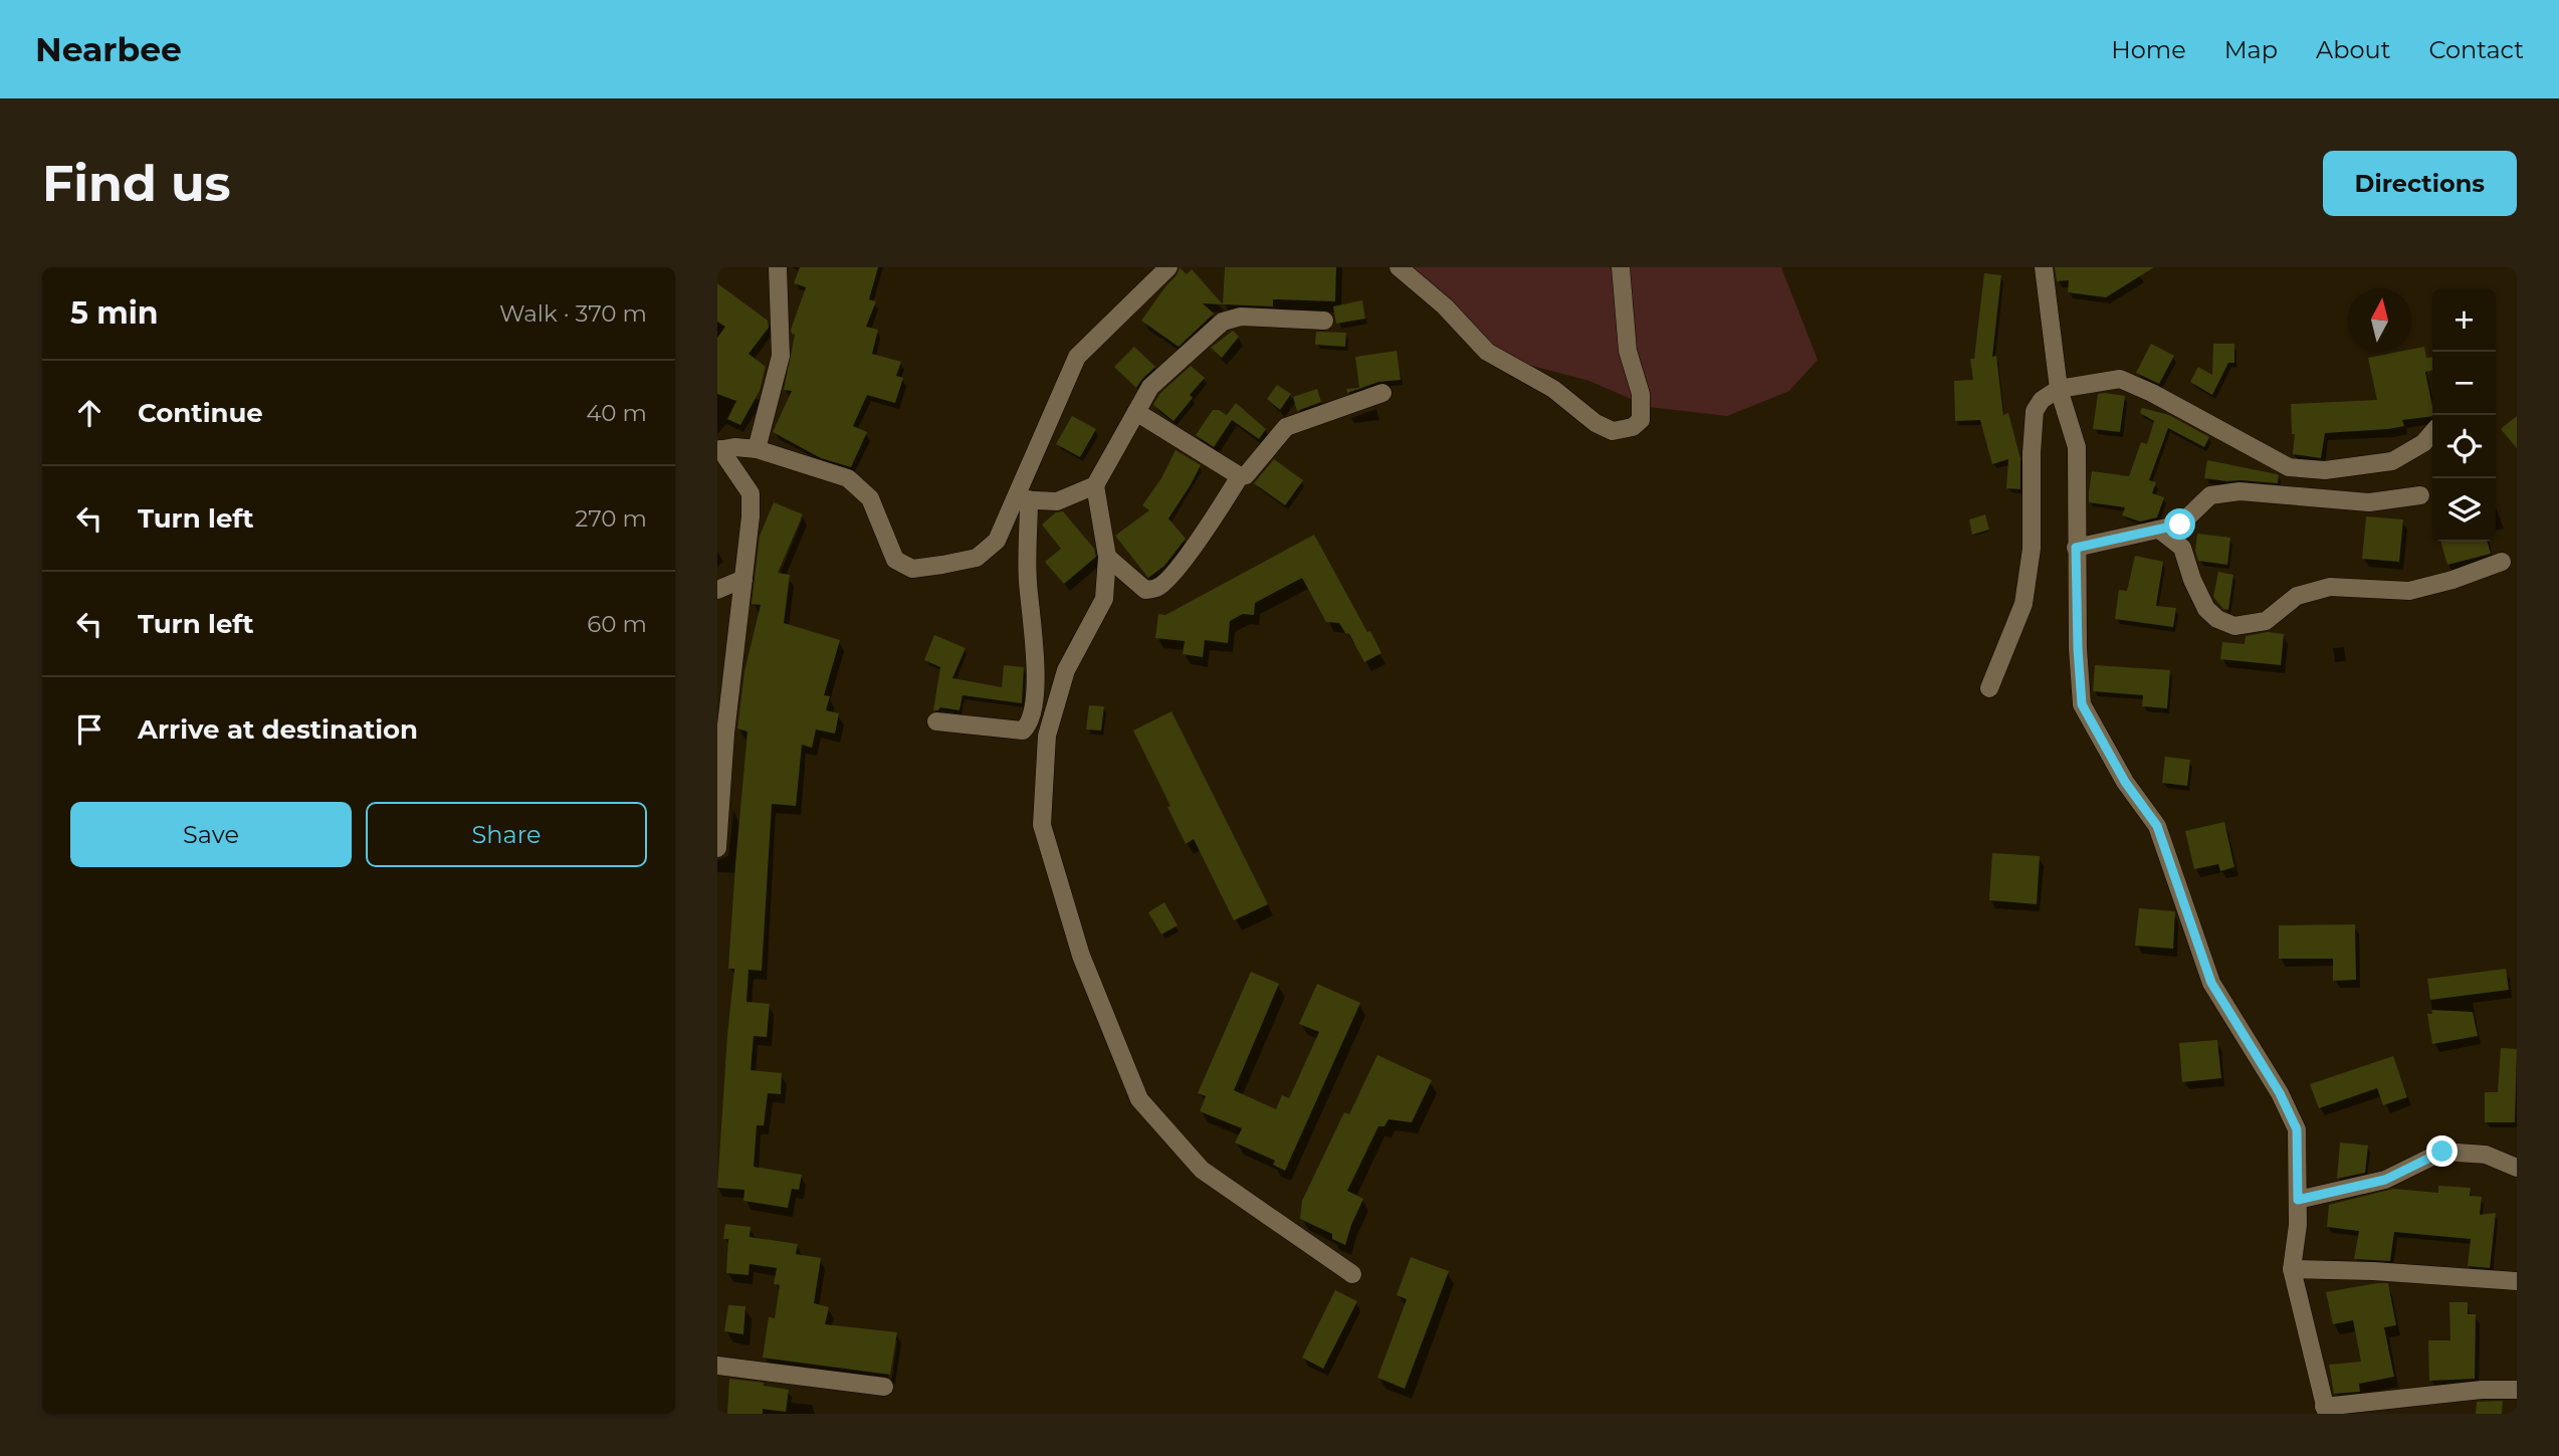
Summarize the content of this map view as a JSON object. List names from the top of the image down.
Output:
{
  "north": "top",
  "page": {
    "header": "Nearbee",
    "nav": [
      "Home",
      "Map",
      "About",
      "Contact"
    ],
    "buttons": [
      "Directions",
      ["Save", "Share"]
    ],
    "title": "Find us",
    "heading": ["5 min", "Walk · 370 m"],
    "map_buttons": ["+", "−"],
    "list": [
      ["Continue", "40 m"],
      ["Turn left", "270 m"],
      ["Turn left", "60 m"],
      "Arrive at destination"
    ]
  }
}
